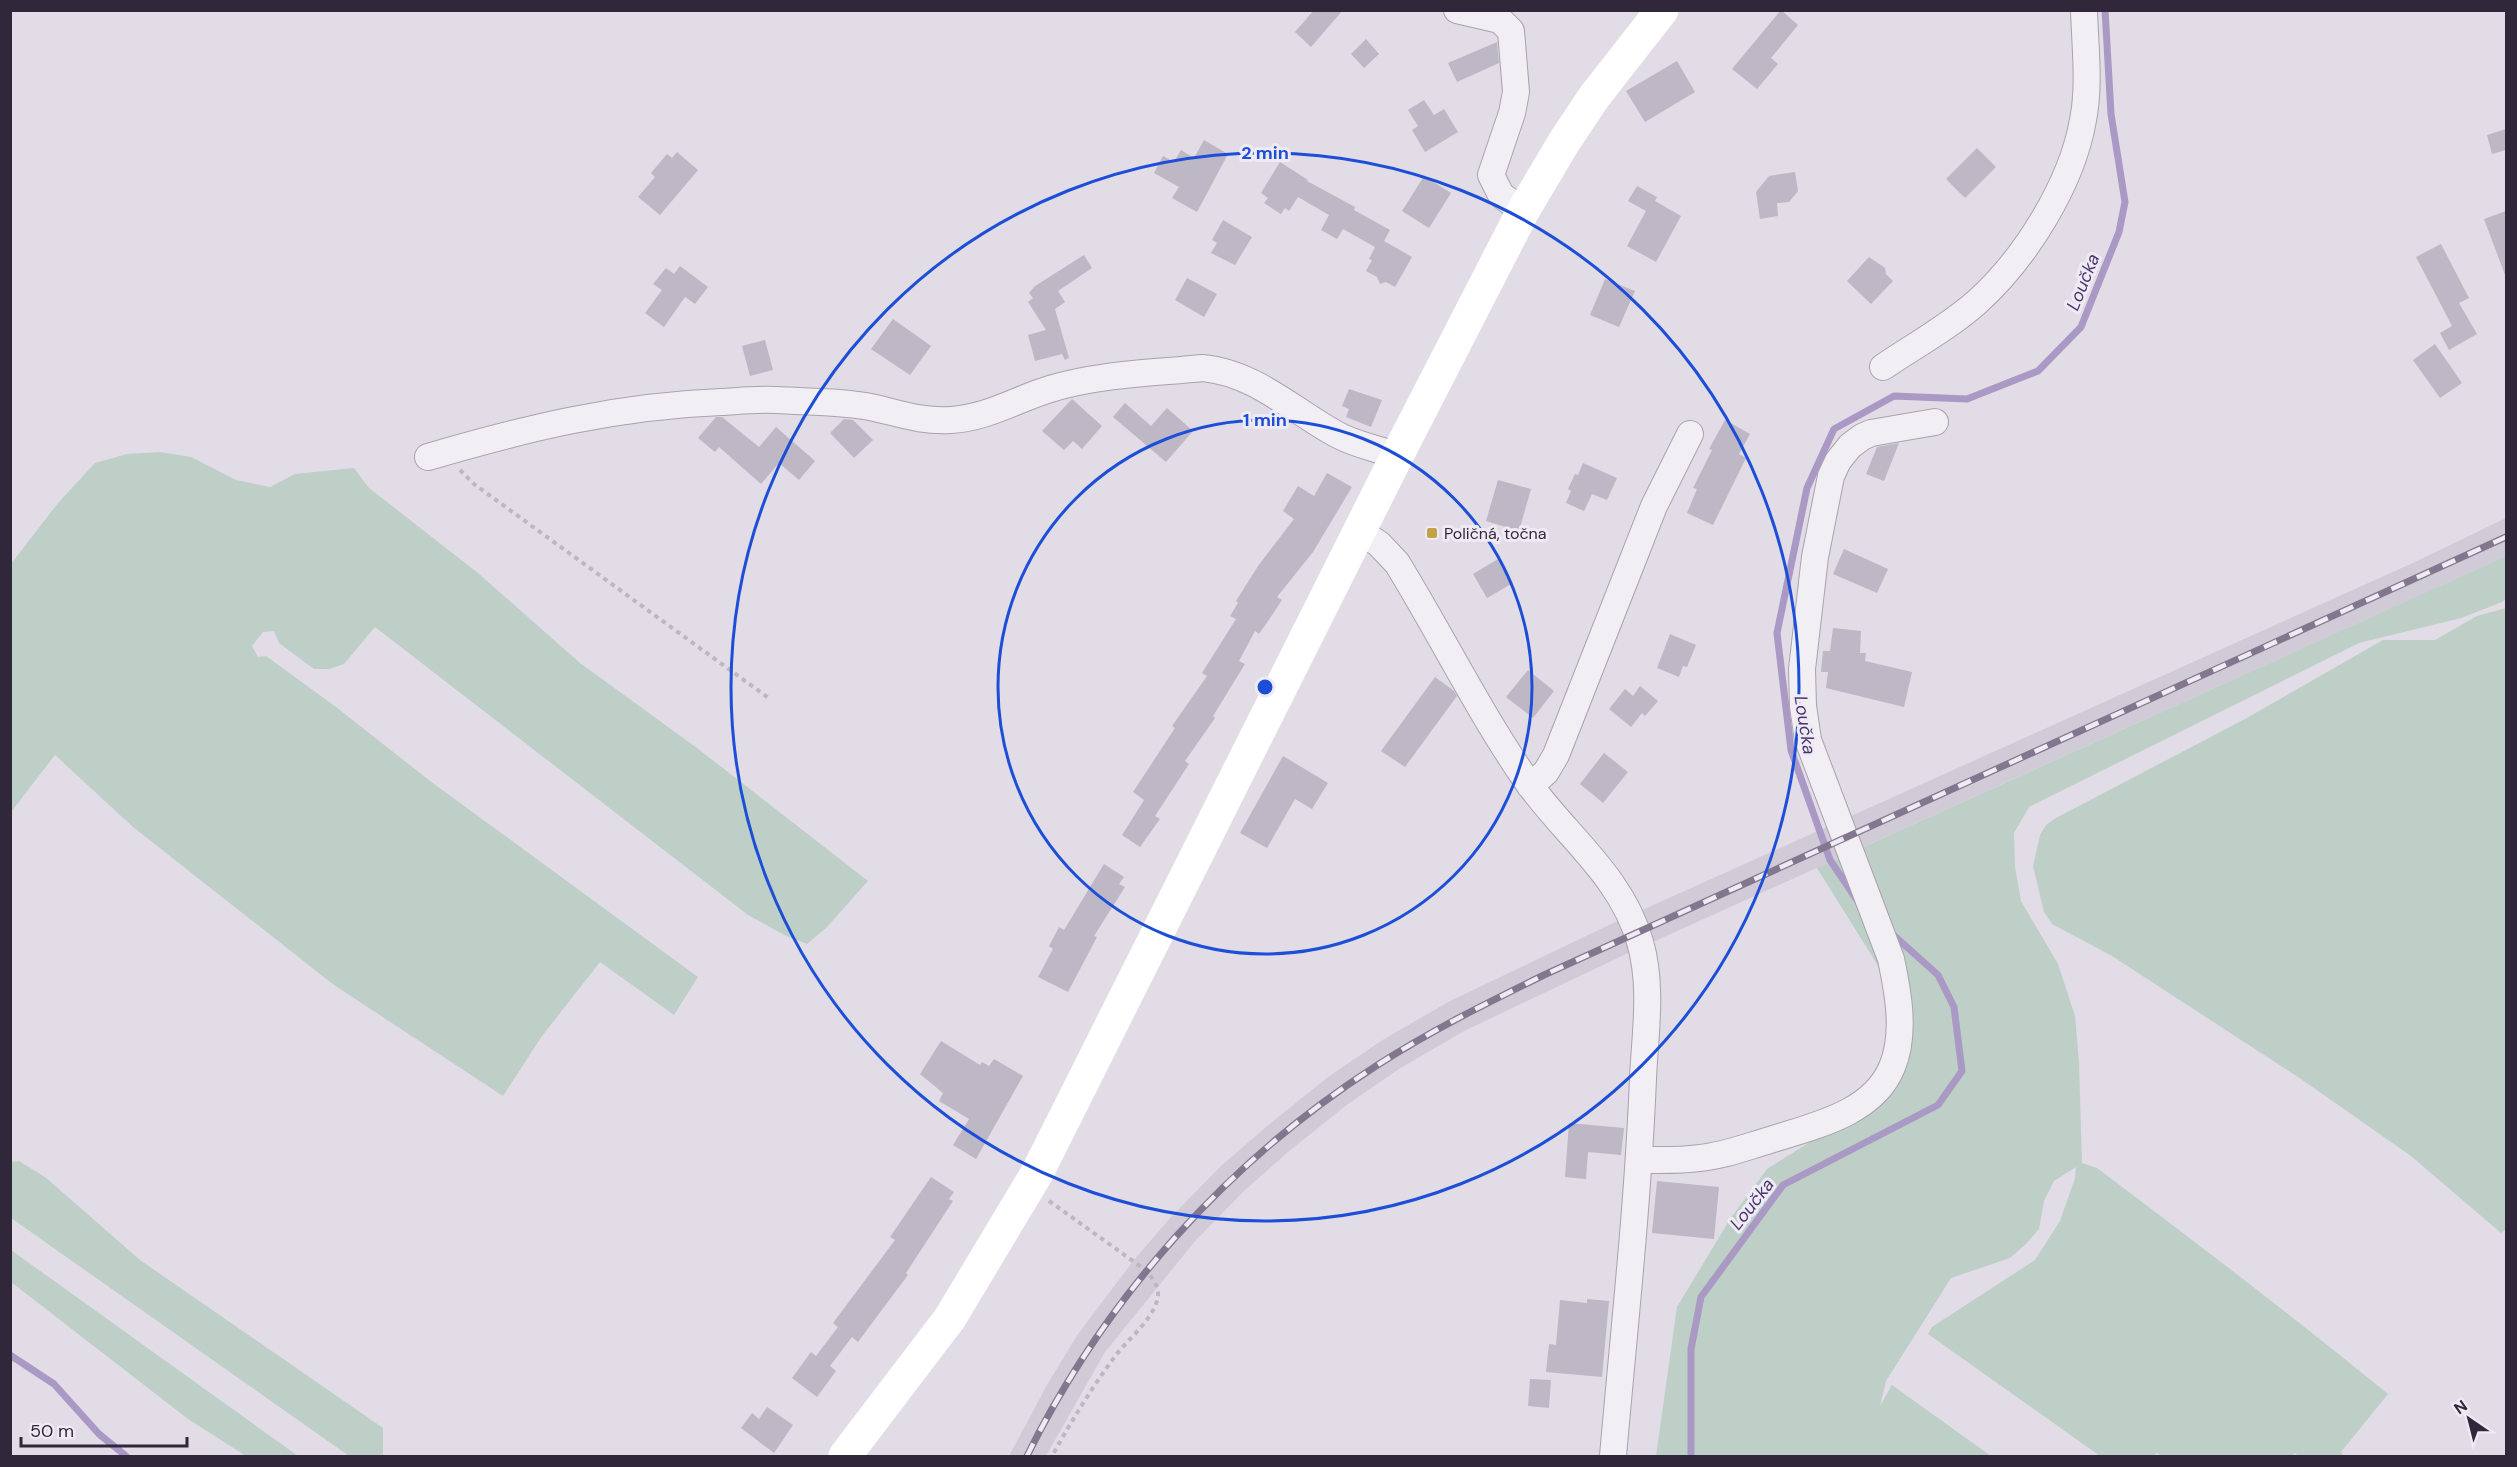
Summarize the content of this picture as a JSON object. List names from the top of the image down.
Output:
{
  "water": ["Loučka"],
  "places": {
    "transit": ["Poličná, točna"]
  },
  "scale_bar": "50 m",
  "north": "top left",
  "rings": ["2 min", "1 min"]
}
